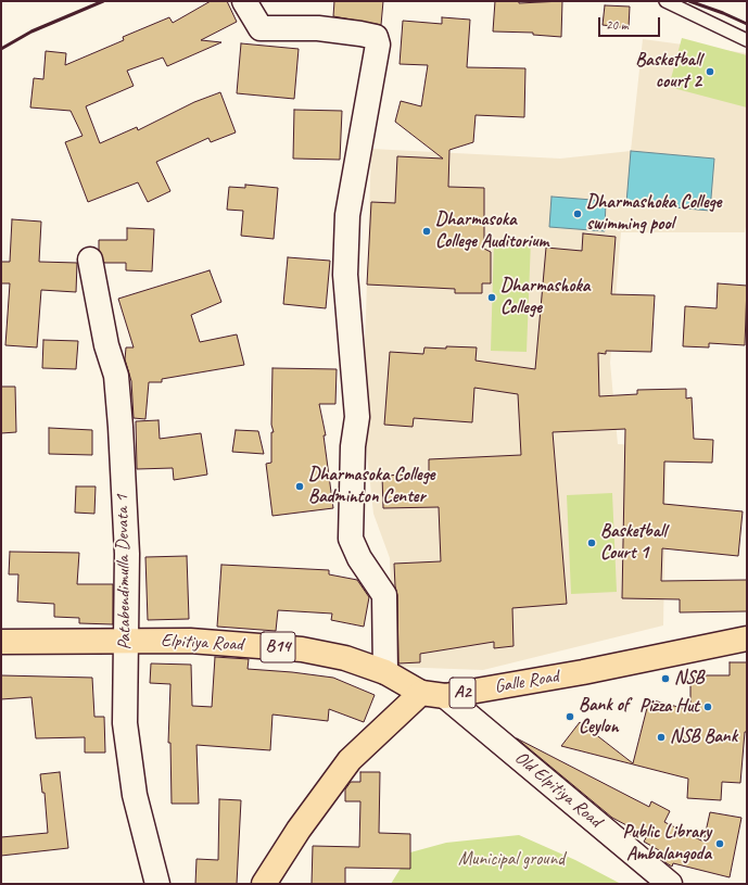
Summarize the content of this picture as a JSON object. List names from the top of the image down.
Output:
{
  "streets": {
    "main road": [
      "Elpitiya Road",
      "B14",
      "Galle Road",
      "A2"
    ],
    "street": ["Patabendimulla Devata 1", "Old Elpitiya Road"]
  },
  "crossings": [
    ["Patabendimulla Devata 1", "Elpitiya Road"],
    ["Elpitiya Road", "Galle Road"],
    ["Galle Road", "Old Elpitiya Road"]
  ],
  "parks": ["Municipal ground"],
  "places": [
    "Basketball court 2",
    "Dharmashoka College swimming pool",
    "Dharmasoka College Auditorium",
    "Dharmashoka College",
    "Dharmasoka College Badminton Center",
    "Basketball Court 1",
    "NSB",
    "Pizza Hut",
    "Bank of Ceylon",
    "NSB Bank",
    "Public Library Ambalangoda"
  ],
  "scale_bar": "20 m"
}
